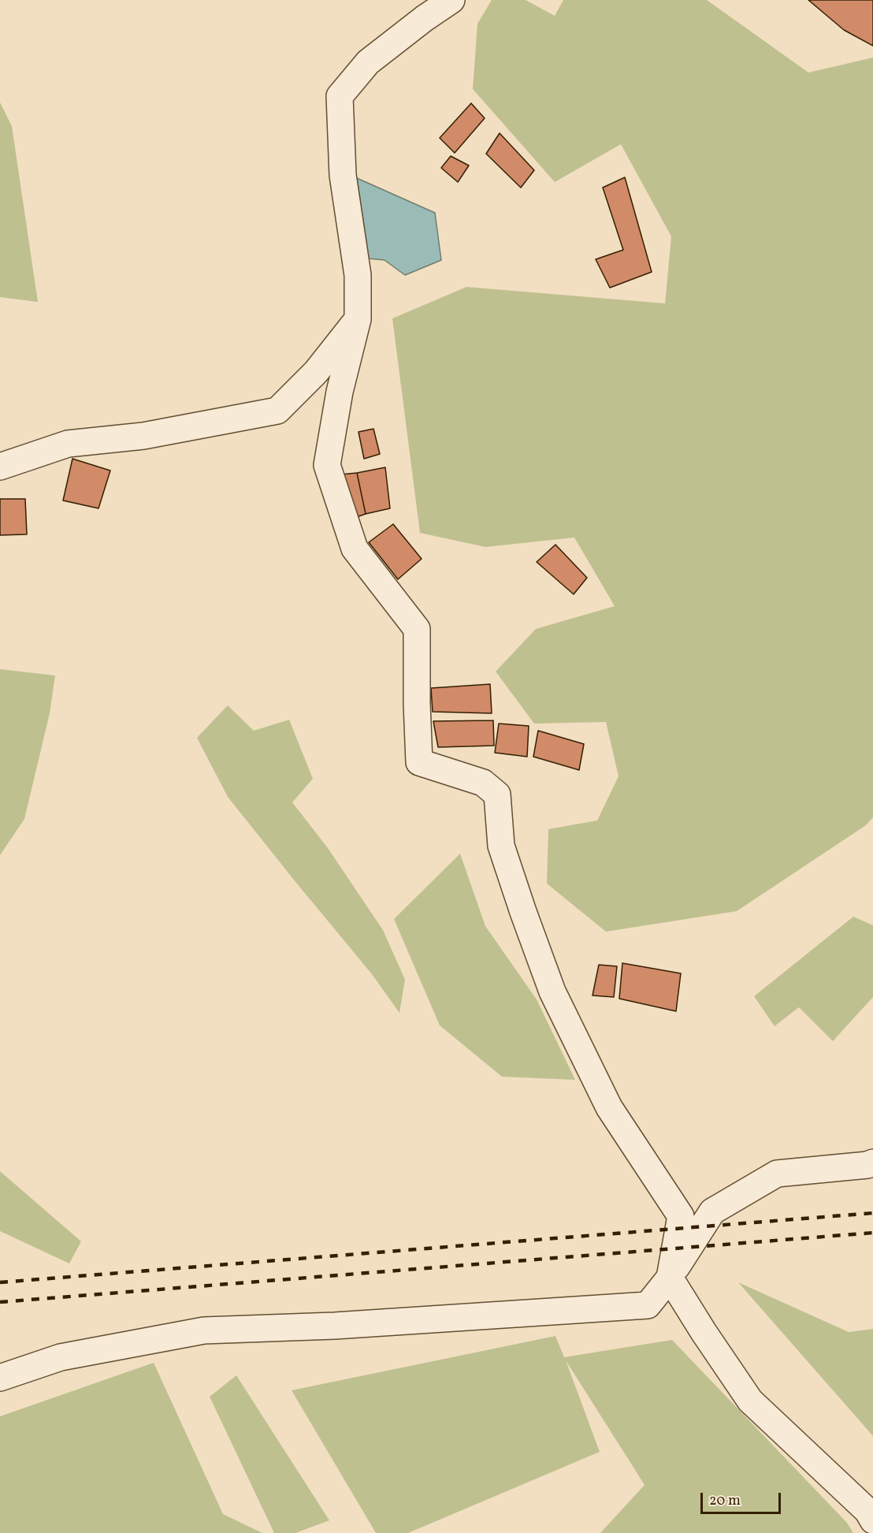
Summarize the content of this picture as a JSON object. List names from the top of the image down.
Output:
{
  "scale_bar": "20 m"
}
